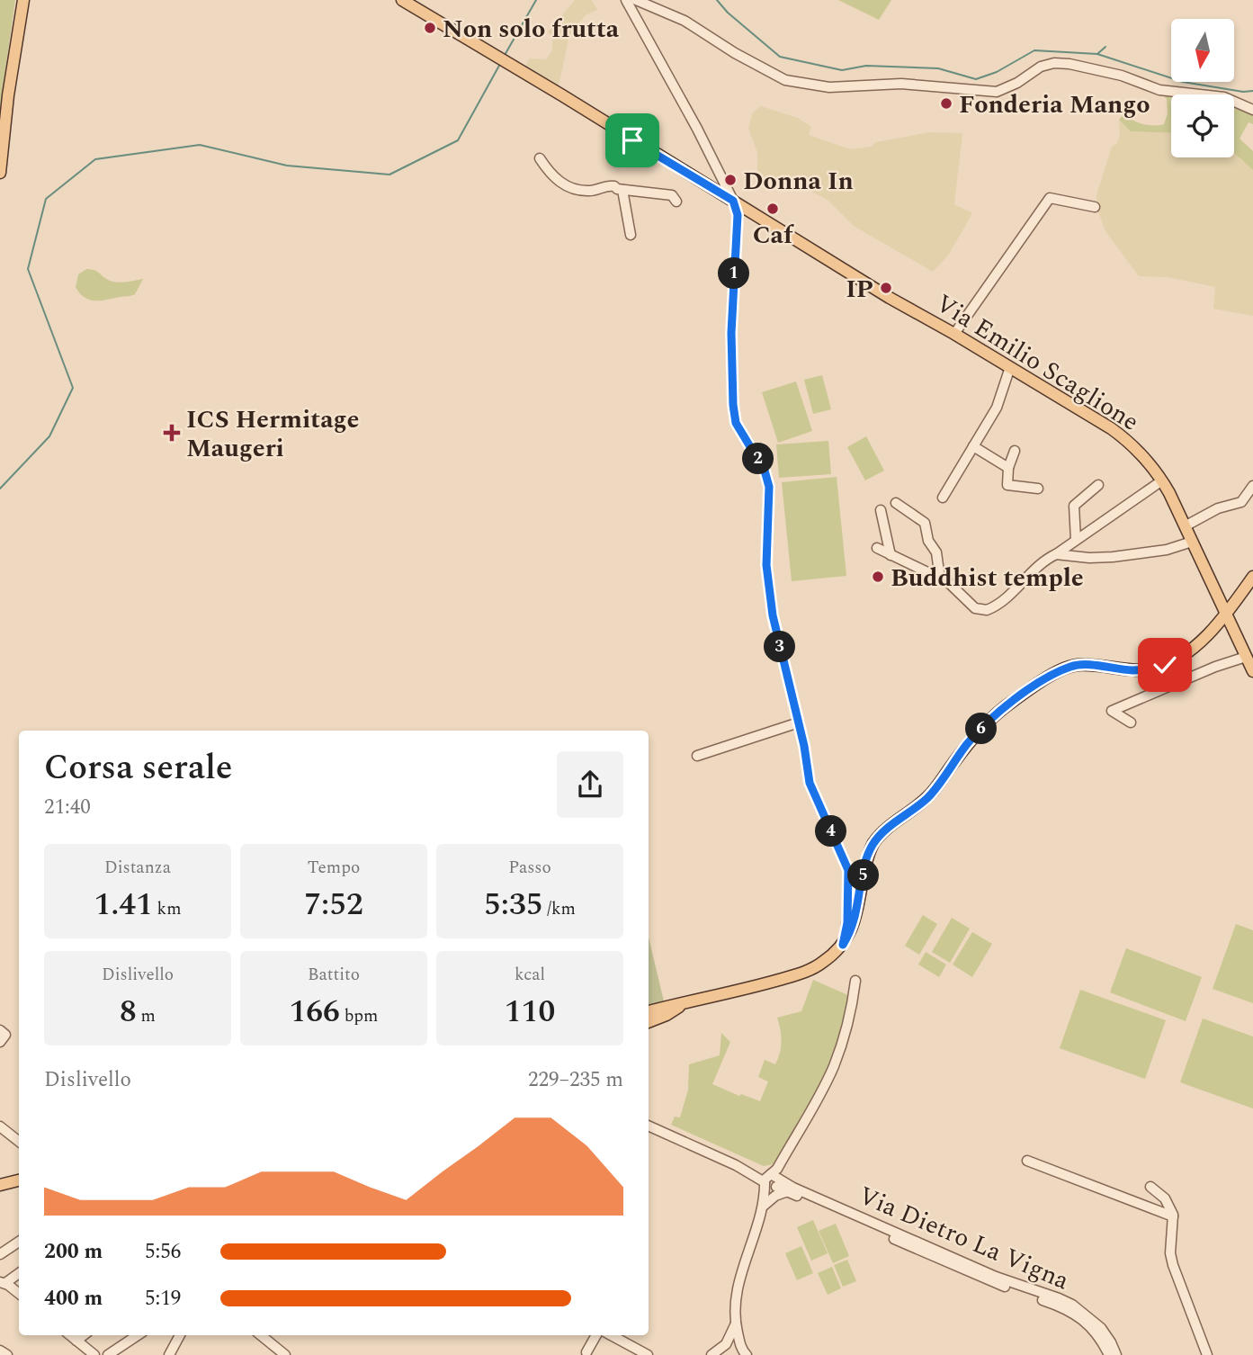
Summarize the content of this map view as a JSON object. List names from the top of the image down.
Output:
{
  "streets": {
    "main road": ["Via Emilio Scaglione"],
    "street": ["Via Dietro La Vigna"]
  },
  "places": {
    "other": [
      "Non solo frutta",
      "Fonderia Mango",
      "Donna In",
      "Caf",
      "IP",
      "Buddhist temple"
    ],
    "health": ["ICS Hermitage Maugeri"]
  },
  "north": "bottom",
  "page": {
    "pins": [
      "1",
      "2",
      "3",
      "6",
      "4",
      "5"
    ],
    "heading": ["Corsa serale", "21:40"],
    "stats": [
      ["Distanza", "1.41 km"],
      ["Tempo", "7:52"],
      ["Passo", "5:35 /km"],
      ["Dislivello", "8 m"],
      ["Battito", "166 bpm"],
      ["kcal", "110"]
    ],
    "chart": ["Dislivello", "229–235 m"],
    "list": [
      {
        "name": "200 m",
        "note": "5:56"
      },
      {
        "name": "400 m",
        "note": "5:19"
      }
    ]
  }
}
